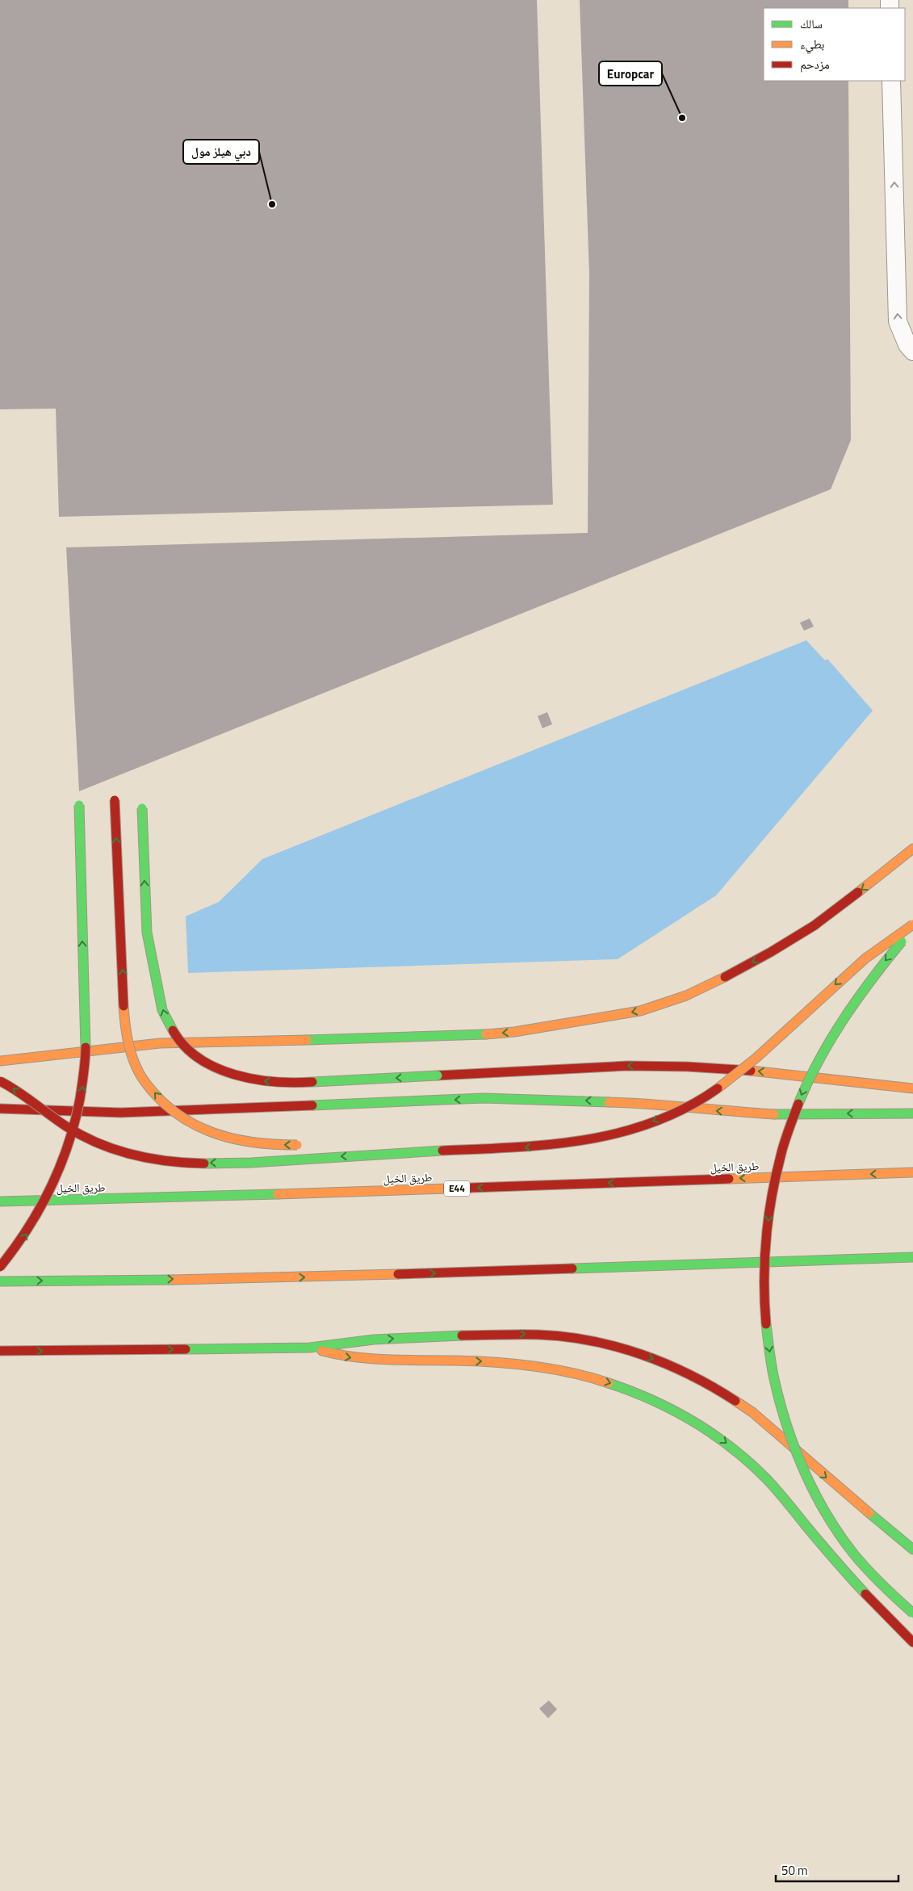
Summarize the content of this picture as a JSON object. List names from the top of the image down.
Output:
{
  "streets": {
    "highway": ["طريق الخيل", "E44"]
  },
  "places": ["Europcar", "دبي هيلز مول"],
  "legend": ["سالك", "بطيء", "مزدحم"],
  "scale_bar": "50 m"
}
